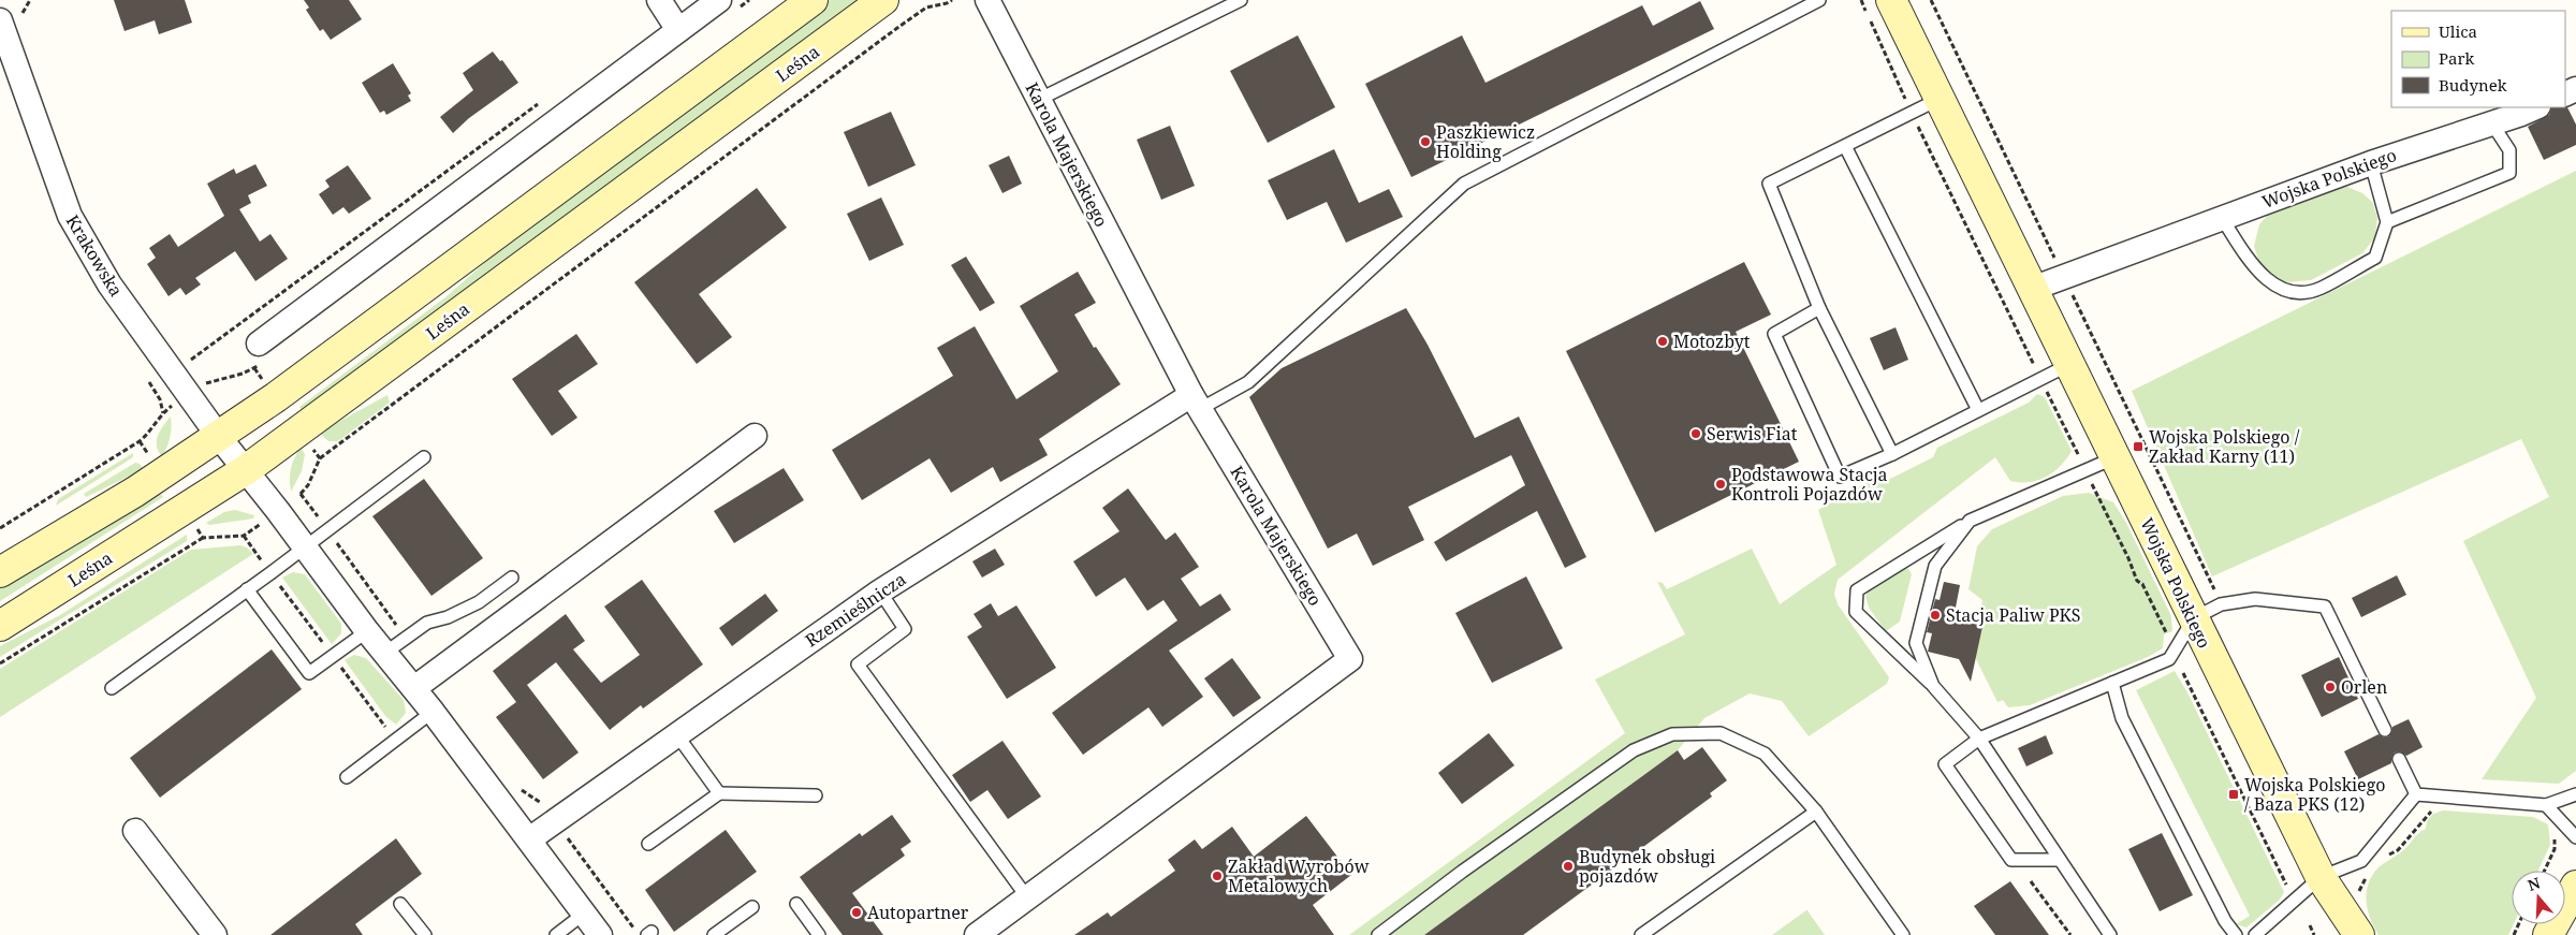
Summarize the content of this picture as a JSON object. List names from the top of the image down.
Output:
{
  "streets": {
    "main road": ["Leśna", "Wojska Polskiego"],
    "street": ["Karola Majerskiego", "Krakowska", "Rzemieślnicza"]
  },
  "crossings": [
    ["Leśna", "Krakowska"],
    ["Karola Majerskiego", "Rzemieślnicza"],
    ["Krakowska", "Rzemieślnicza"]
  ],
  "places": {
    "other": [
      "Paszkiewicz Holding",
      "Motozbyt",
      "Serwis Fiat",
      "Podstawowa Stacja Kontroli Pojazdów",
      "Stacja Paliw PKS",
      "Orlen",
      "Budynek obsługi pojazdów",
      "Zakład Wyrobów Metalowych",
      "Autopartner"
    ],
    "transit": ["Wojska Polskiego / Zakład Karny (11)", "Wojska Polskiego / Baza PKS (12)"]
  },
  "legend": ["Ulica", "Park", "Budynek"],
  "north": "top"
}
